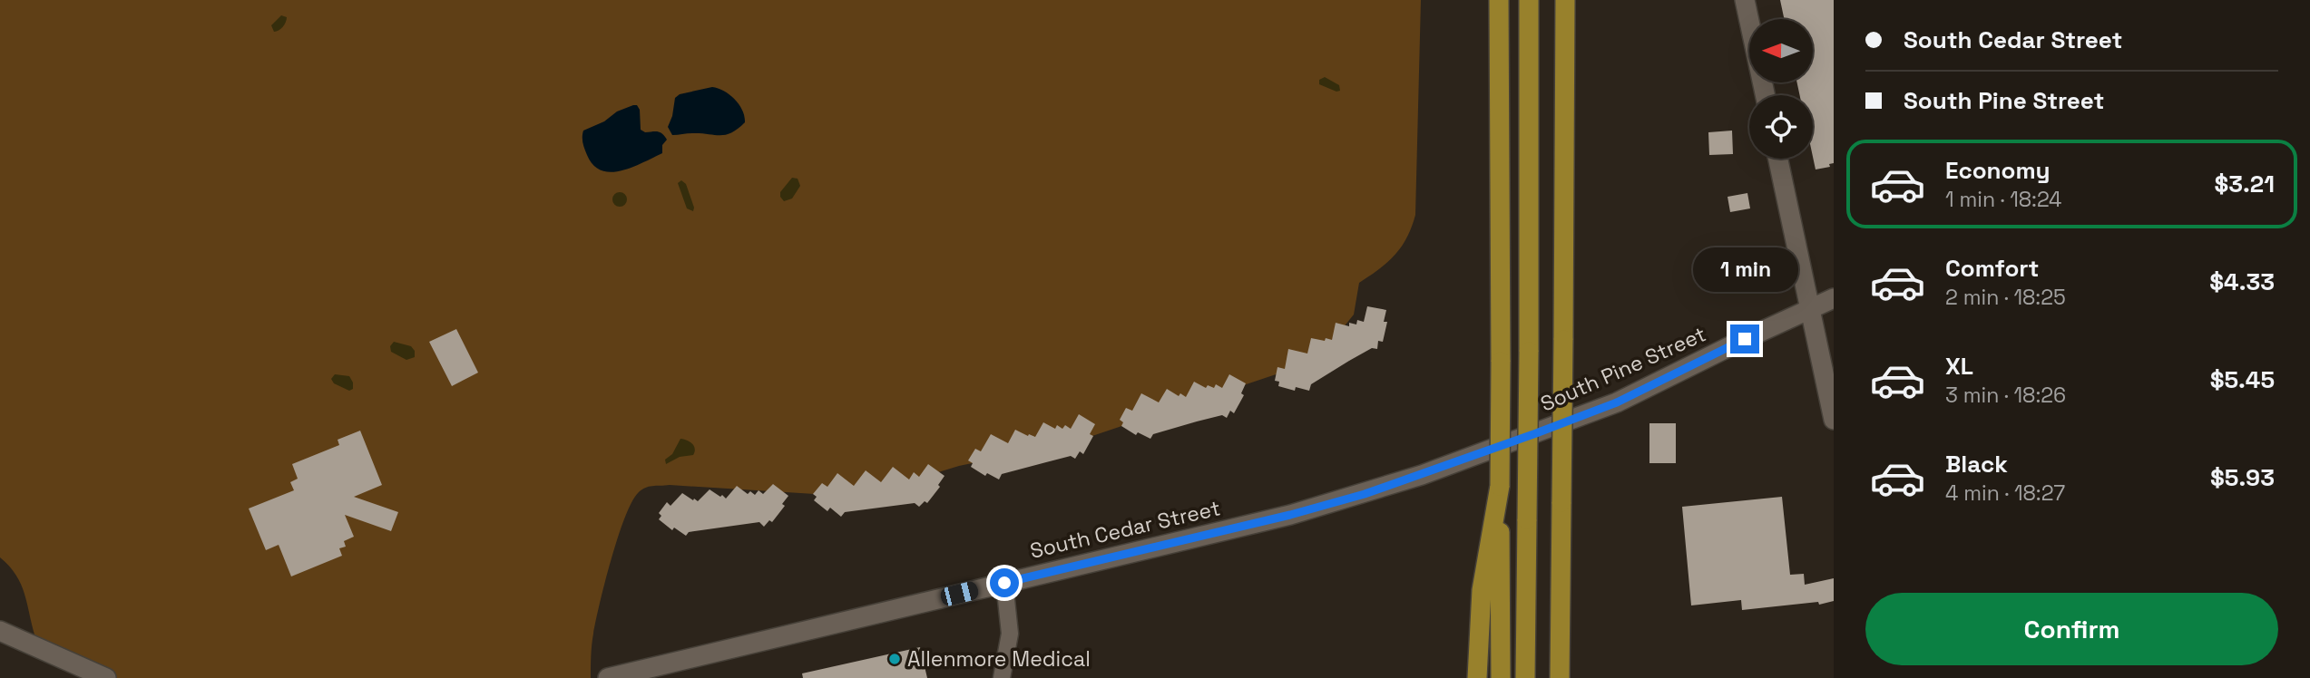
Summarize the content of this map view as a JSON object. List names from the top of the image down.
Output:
{
  "streets": {
    "main road": ["South Pine Street", "South Cedar Street"]
  },
  "crossings": [
    ["South Pine Street", "South Cedar Street"]
  ],
  "places": ["Allenmore Medical"],
  "north": "left",
  "page": {
    "banner": ["South Cedar Street", "South Pine Street"],
    "list": [
      {
        "name": "Economy",
        "note": "1 min · 18:24",
        "value": "$3.21"
      },
      {
        "name": "Comfort",
        "note": "2 min · 18:25",
        "value": "$4.33"
      },
      {
        "name": "XL",
        "note": "3 min · 18:26",
        "value": "$5.45"
      },
      {
        "name": "Black",
        "note": "4 min · 18:27",
        "value": "$5.93"
      }
    ],
    "bubble": "1 min",
    "buttons": "Confirm"
  }
}
